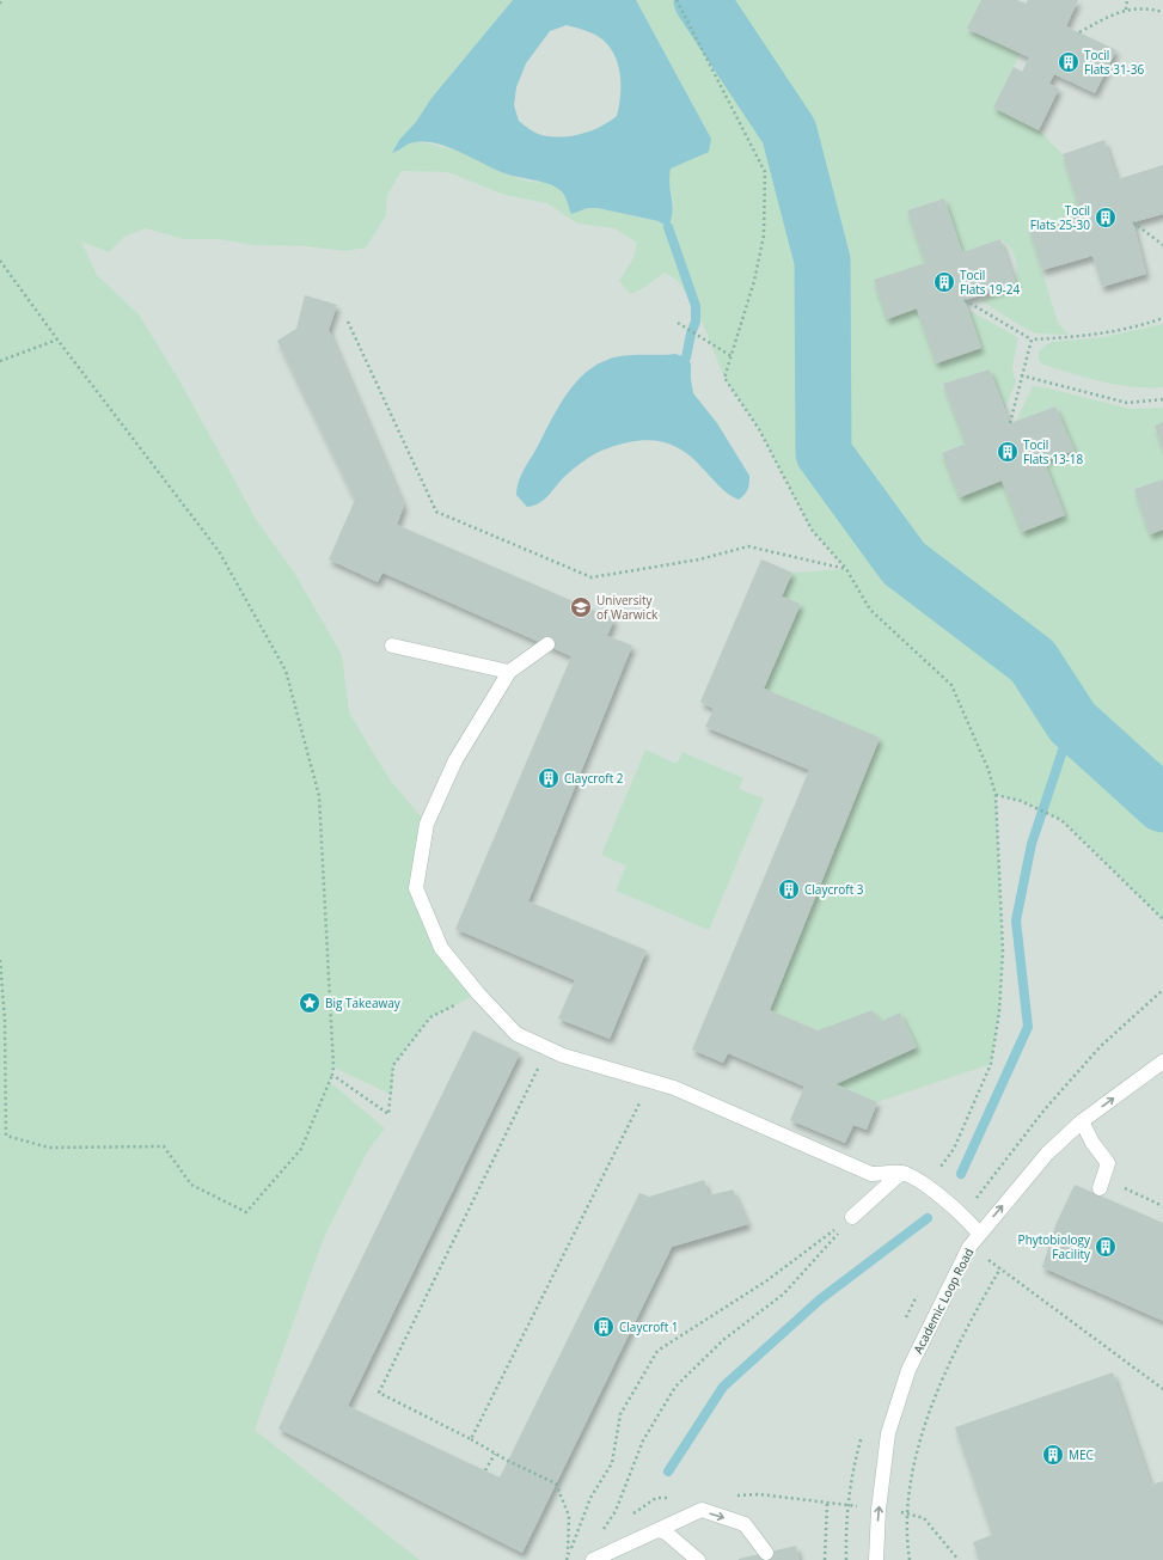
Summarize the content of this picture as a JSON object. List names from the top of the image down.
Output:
{
  "streets": {
    "street": ["Academic Loop Road"]
  },
  "one_way": ["Academic Loop Road"],
  "places": {
    "building": [
      "Tocil Flats 31-36",
      "Tocil Flats 25-30",
      "Tocil Flats 19-24",
      "Tocil Flats 13-18",
      "Claycroft 2",
      "Claycroft 3",
      "Phytobiology Facility",
      "Claycroft 1",
      "MEC"
    ],
    "school or university": ["University of Warwick"],
    "place": ["Big Takeaway"]
  }
}
